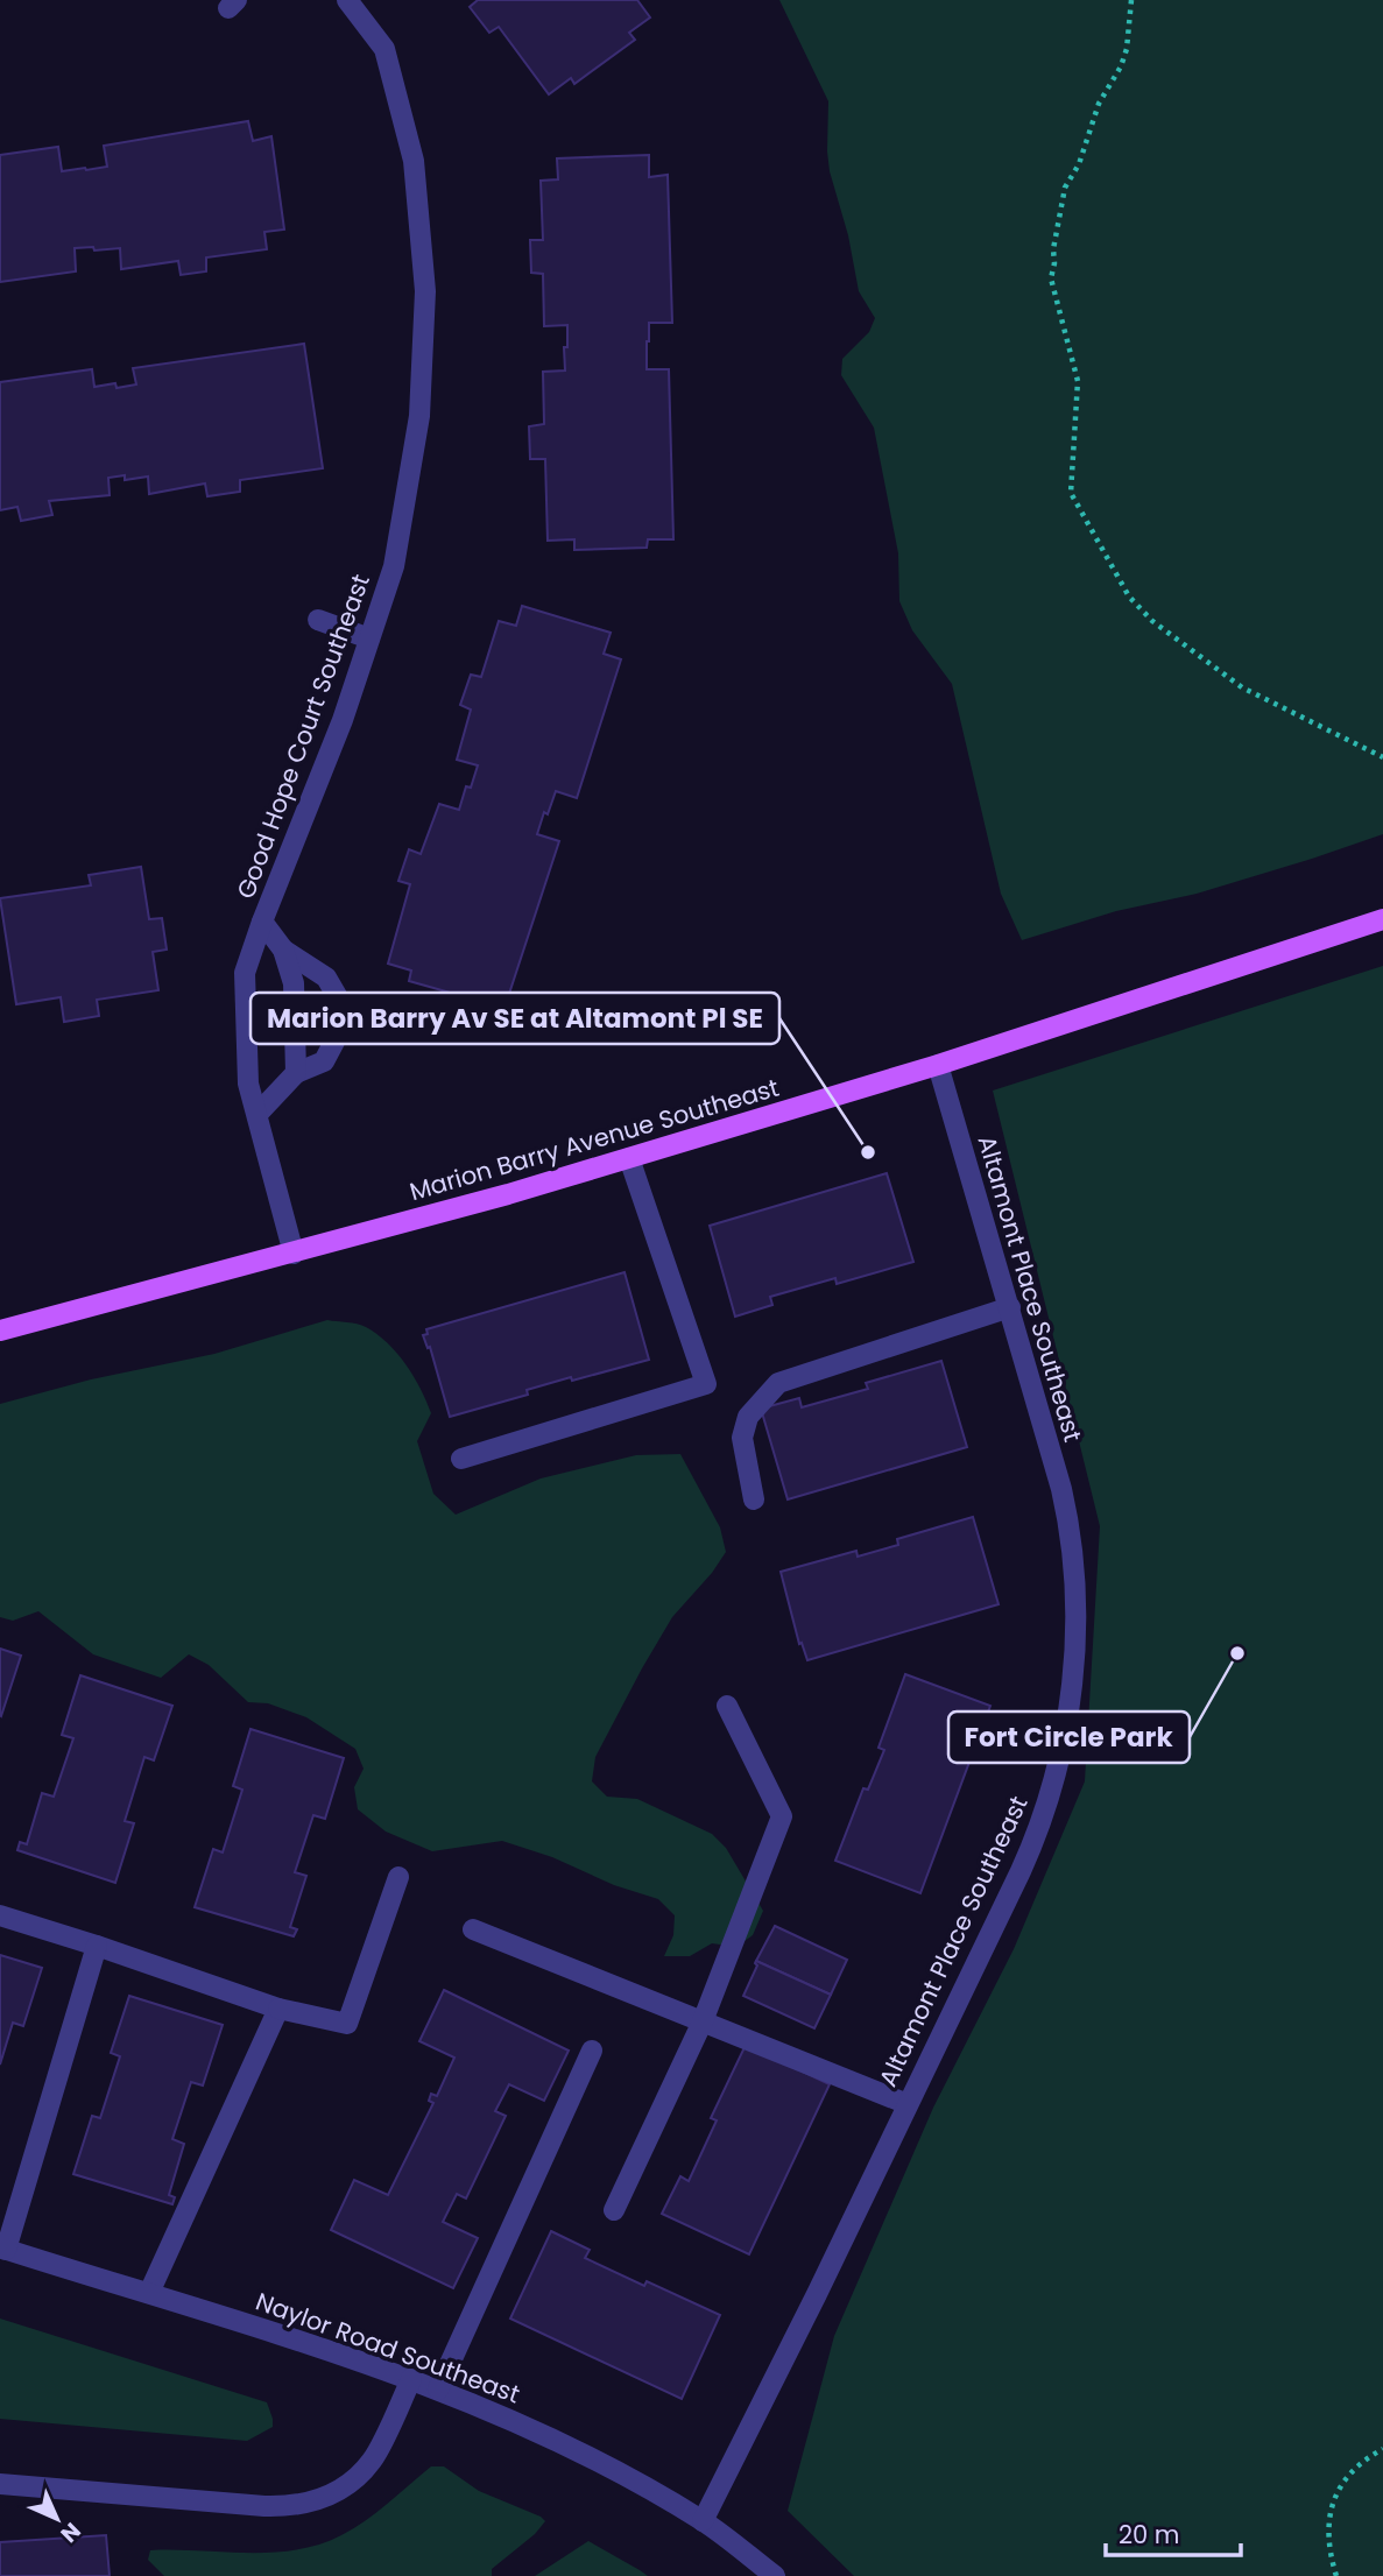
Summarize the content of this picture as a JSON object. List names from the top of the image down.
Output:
{
  "streets": {
    "main road": ["Marion Barry Avenue Southeast"],
    "street": ["Good Hope Court Southeast", "Altamont Place Southeast", "Naylor Road Southeast"]
  },
  "crossings": [
    ["Good Hope Court Southeast", "Marion Barry Avenue Southeast"],
    ["Marion Barry Avenue Southeast", "Altamont Place Southeast"],
    ["Altamont Place Southeast", "Naylor Road Southeast"]
  ],
  "places": ["Marion Barry Av SE at Altamont Pl SE", "Fort Circle Park"],
  "scale_bar": "20 m",
  "north": "bottom right"
}
